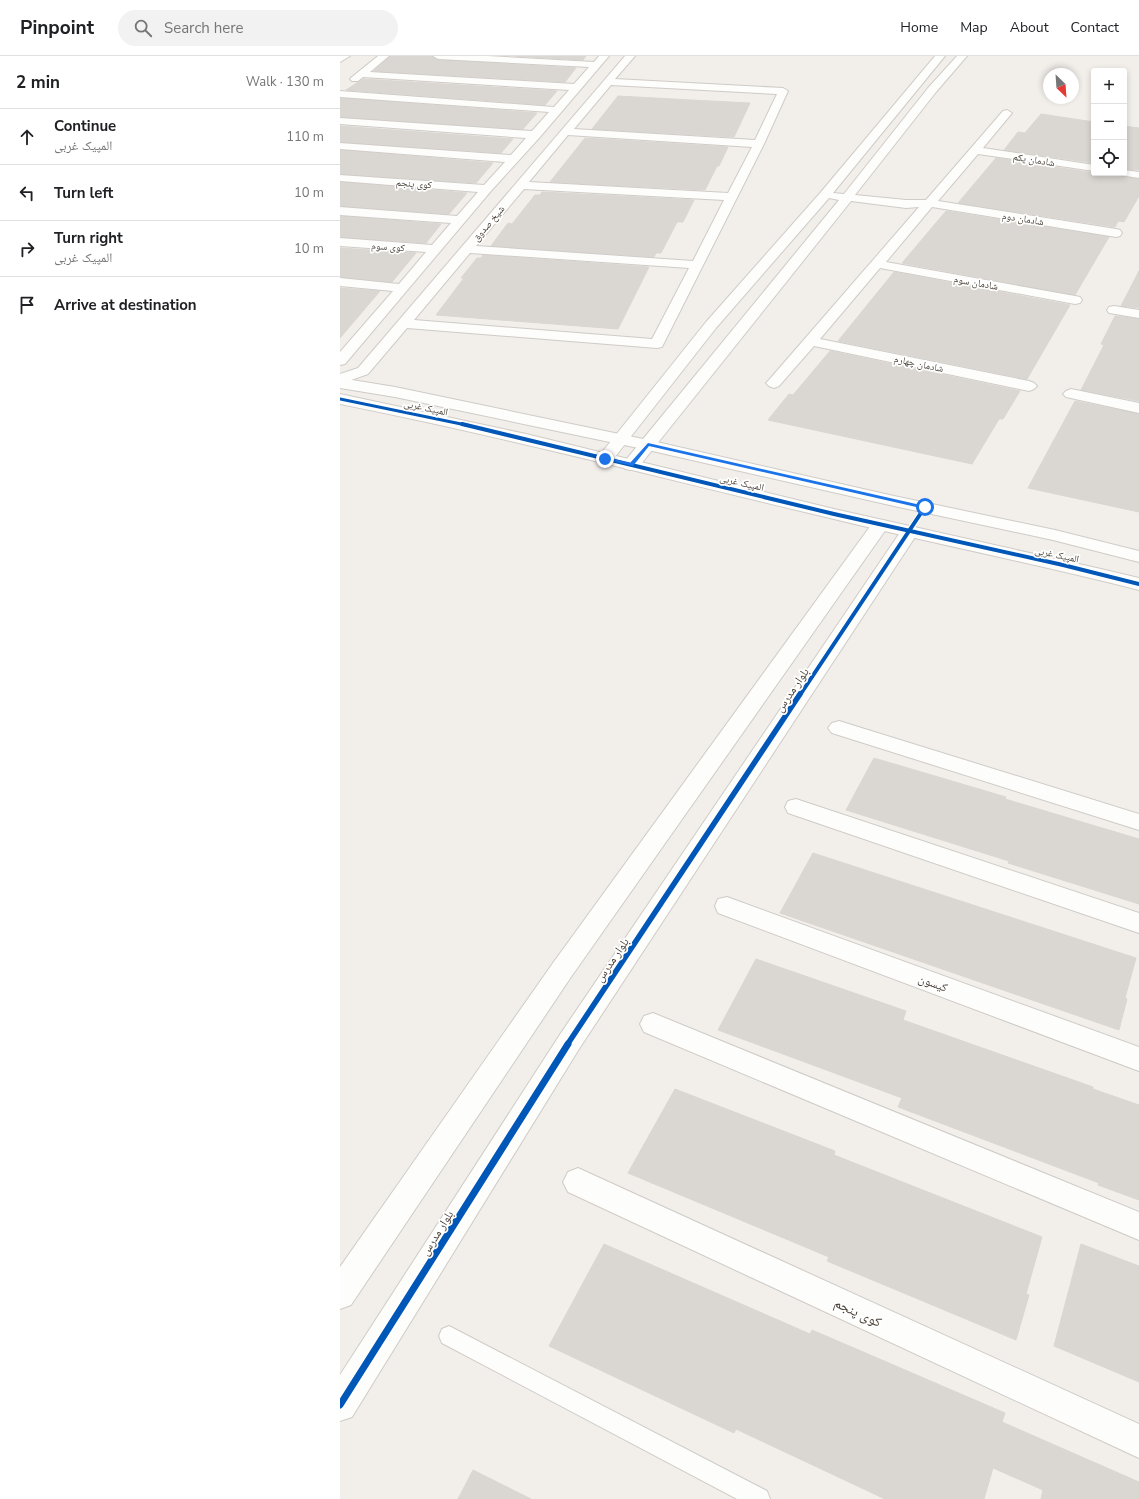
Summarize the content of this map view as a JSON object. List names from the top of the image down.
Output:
{
  "streets": {
    "street": [
      "شادمان یکم",
      "کوی پنجم",
      "شادمان دوم",
      "شیخ صدوق",
      "کوی سوم",
      "شادمان سوم",
      "شادمان چهارم",
      "المپیک غربی",
      "بلوار مدرس",
      "کیسون"
    ]
  },
  "crossings": [
    ["کوی پنجم", "شیخ صدوق"],
    ["شیخ صدوق", "کوی سوم"],
    ["المپیک غربی", "بلوار مدرس"]
  ],
  "north": "bottom right",
  "page": {
    "header": "Pinpoint",
    "search": "Search here",
    "nav": [
      "Home",
      "Map",
      "About",
      "Contact"
    ],
    "heading": ["2 min", "Walk · 130 m"],
    "map_buttons": ["+", "−"],
    "list": [
      ["Continue", "المپیک غربی", "110 m"],
      ["Turn left", "10 m"],
      ["Turn right", "المپیک غربی", "10 m"],
      "Arrive at destination"
    ]
  }
}
